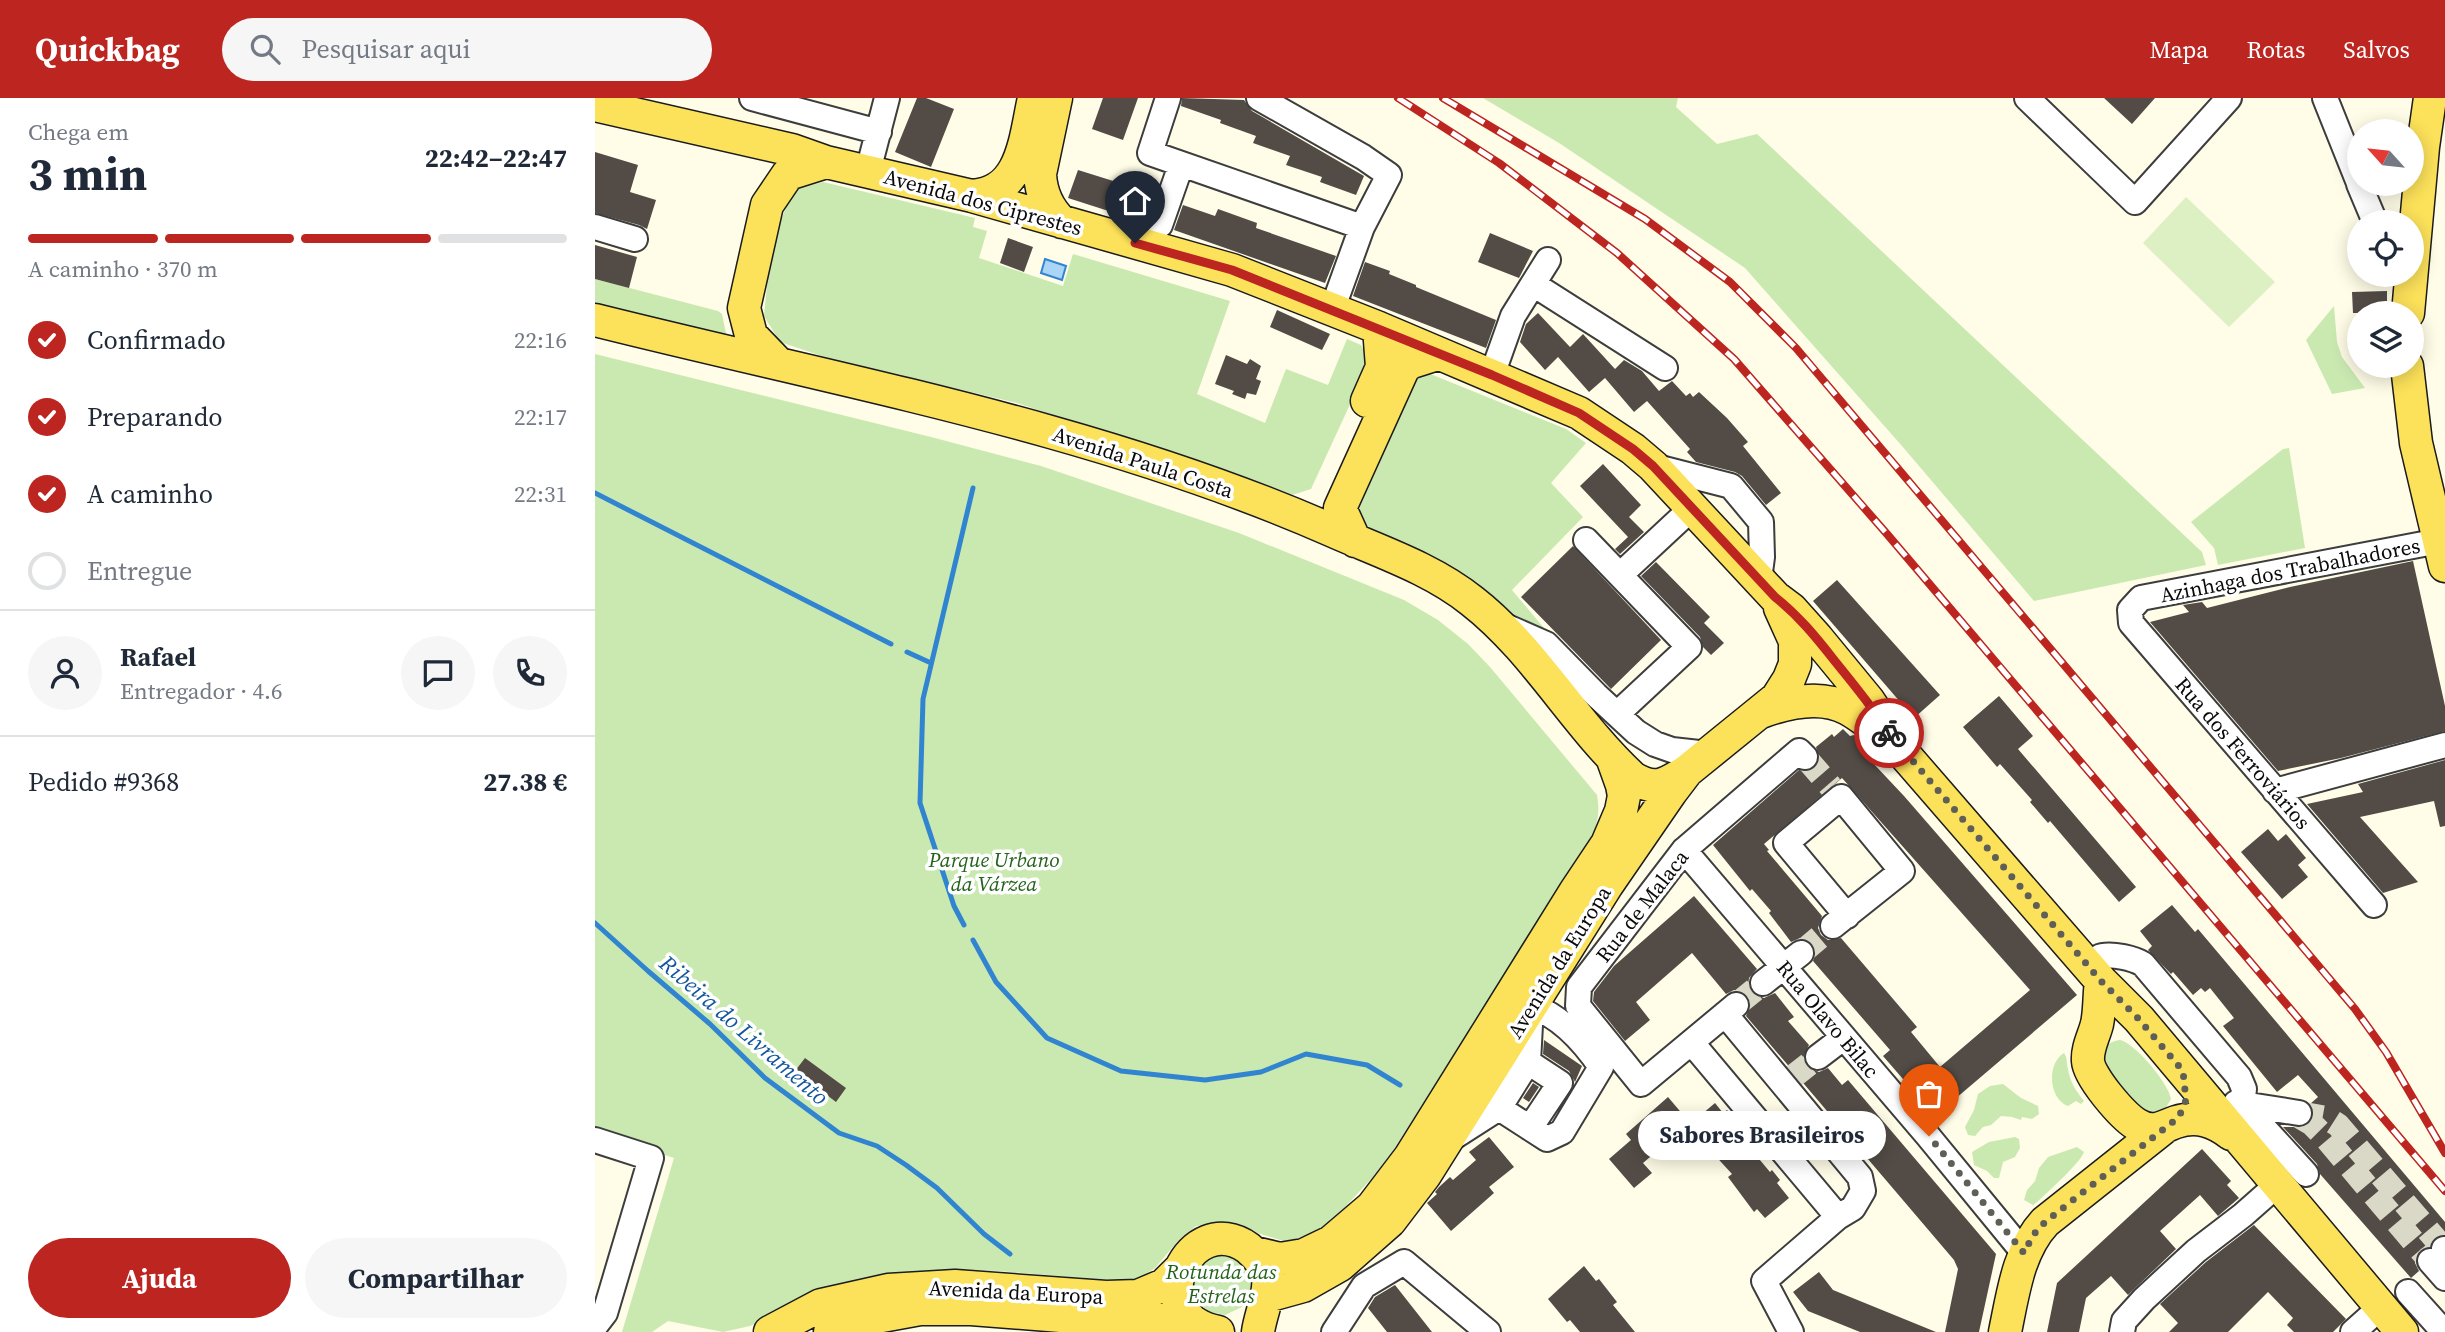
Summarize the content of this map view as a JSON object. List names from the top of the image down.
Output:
{
  "streets": {
    "main road": ["Avenida dos Ciprestes", "Avenida Paula Costa", "Avenida da Europa"],
    "street": [
      "Azinhaga dos Trabalhadores",
      "Rua dos Ferroviários",
      "Rua de Malaca",
      "Rua Olavo Bilac"
    ]
  },
  "crossings": [
    ["Avenida dos Ciprestes", "Avenida da Europa"],
    ["Avenida Paula Costa", "Avenida da Europa"],
    ["Azinhaga dos Trabalhadores", "Rua dos Ferroviários"],
    ["Rua de Malaca", "Rua Olavo Bilac"]
  ],
  "water": ["Ribeira do Livramento"],
  "parks": ["Parque Urbano da Várzea", "Rotunda das Estrelas"],
  "places": ["Sabores Brasileiros"],
  "north": "top left",
  "page": {
    "header": "Quickbag",
    "search": "Pesquisar aqui",
    "nav": ["Mapa", "Rotas", "Salvos"],
    "heading": ["3 min", "Chega em", "22:42–22:47"],
    "panel": [
      "Rafael",
      "Entregador · 4.6",
      "Pedido #9368",
      "27.38 €"
    ],
    "bar": "A caminho · 370 m",
    "list": [
      ["Confirmado", "22:16"],
      ["Preparando", "22:17"],
      ["A caminho", "22:31"],
      "Entregue"
    ],
    "bubble": "Sabores Brasileiros",
    "buttons": ["Ajuda", "Compartilhar"]
  }
}
